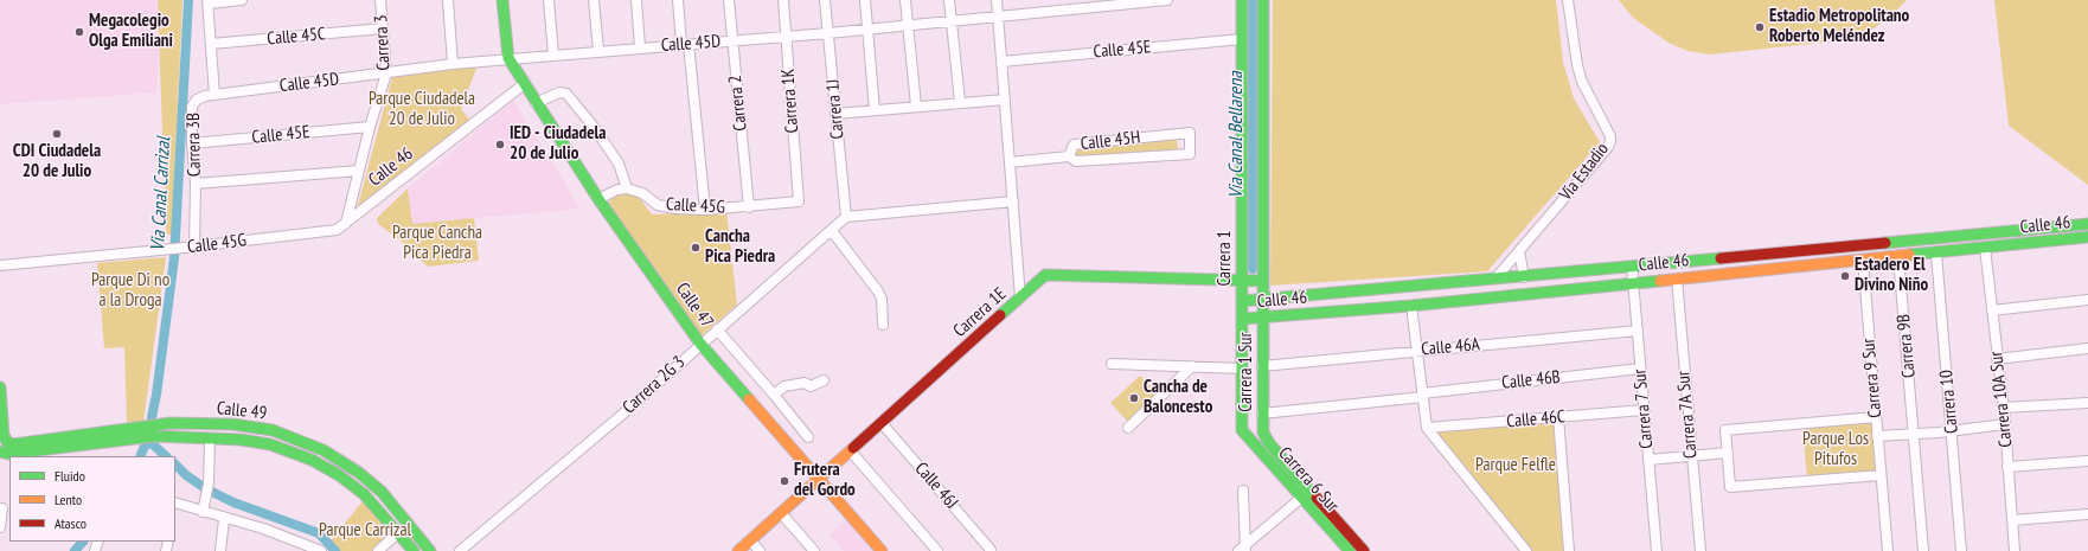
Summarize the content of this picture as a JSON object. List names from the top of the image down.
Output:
{
  "streets": {
    "street": [
      "Calle 45C",
      "Carrera 3",
      "Calle 45D",
      "Calle 45E",
      "Carrera 1K",
      "Carrera 2",
      "Carrera 1J",
      "Calle 45H",
      "Carrera 3B",
      "Calle 46",
      "Vía Estadio",
      "Calle 45G",
      "Carrera 1",
      "Calle 47",
      "Carrera 1E",
      "Carrera 9B",
      "Calle 46A",
      "Carrera 1 Sur",
      "Carrera 9 Sur",
      "Calle 46B",
      "Carrera 2G 3",
      "Carrera 10A Sur",
      "Carrera 10",
      "Carrera 7 Sur",
      "Calle 49",
      "Carrera 7A Sur",
      "Calle 46C",
      "Carrera 6 Sur",
      "Calle 46J"
    ]
  },
  "crossings": [
    ["Calle 45C", "Carrera 3"],
    ["Calle 45C", "Carrera 3B"],
    ["Carrera 3", "Calle 45D"],
    ["Carrera 3", "Calle 45E"],
    ["Carrera 3", "Calle 46"],
    ["Carrera 3", "Calle 45G"],
    ["Calle 45D", "Carrera 1K"],
    ["Calle 45D", "Carrera 2"],
    ["Calle 45D", "Carrera 1J"],
    ["Calle 45D", "Carrera 3B"],
    ["Calle 45D", "Calle 47"],
    ["Calle 45D", "Carrera 1E"],
    ["Calle 45E", "Carrera 3B"],
    ["Calle 45E", "Carrera 1"],
    ["Calle 45E", "Carrera 1E"],
    ["Carrera 1K", "Calle 45G"],
    ["Carrera 2", "Calle 45G"],
    ["Carrera 1J", "Carrera 2G 3"],
    ["Calle 45H", "Carrera 1E"],
    ["Carrera 3B", "Calle 45G"],
    ["Calle 46", "Vía Estadio"],
    ["Calle 46", "Calle 45G"],
    ["Calle 46", "Carrera 1"],
    ["Calle 46", "Calle 47"],
    ["Calle 46", "Carrera 1E"],
    ["Calle 46", "Carrera 9B"],
    ["Calle 46", "Carrera 1 Sur"],
    ["Calle 46", "Carrera 9 Sur"],
    ["Calle 46", "Carrera 10A Sur"],
    ["Calle 46", "Carrera 10"],
    ["Calle 46", "Carrera 7 Sur"],
    ["Calle 46", "Carrera 7A Sur"],
    ["Carrera 1", "Carrera 6 Sur"],
    ["Calle 47", "Carrera 1E"],
    ["Calle 47", "Carrera 2G 3"],
    ["Carrera 1E", "Calle 46J"],
    ["Calle 46A", "Carrera 1 Sur"],
    ["Calle 46A", "Carrera 7 Sur"],
    ["Carrera 1 Sur", "Calle 46B"],
    ["Carrera 1 Sur", "Carrera 6 Sur"],
    ["Calle 46B", "Carrera 7 Sur"],
    ["Carrera 7 Sur", "Calle 46C"]
  ],
  "water": ["Via Canal Bellarena", "Via Canal Carrizal"],
  "parks": [
    "Parque Ciudadela 20 de Julio",
    "Parque Cancha Pica Piedra",
    "Parque Di no a la Droga",
    "Parque Los Pitufos",
    "Parque Felfle",
    "Parque Carrizal"
  ],
  "places": [
    "Estadio Metropolitano Roberto Meléndez",
    "Megacolegio Olga Emiliani",
    "CDI Ciudadela 20 de Julio",
    "IED - Ciudadela 20 de Julio",
    "Cancha Pica Piedra",
    "Estadero El Divino Niño",
    "Cancha de Baloncesto",
    "Frutera del Gordo"
  ],
  "legend": ["Fluido", "Lento", "Atasco"]
}
